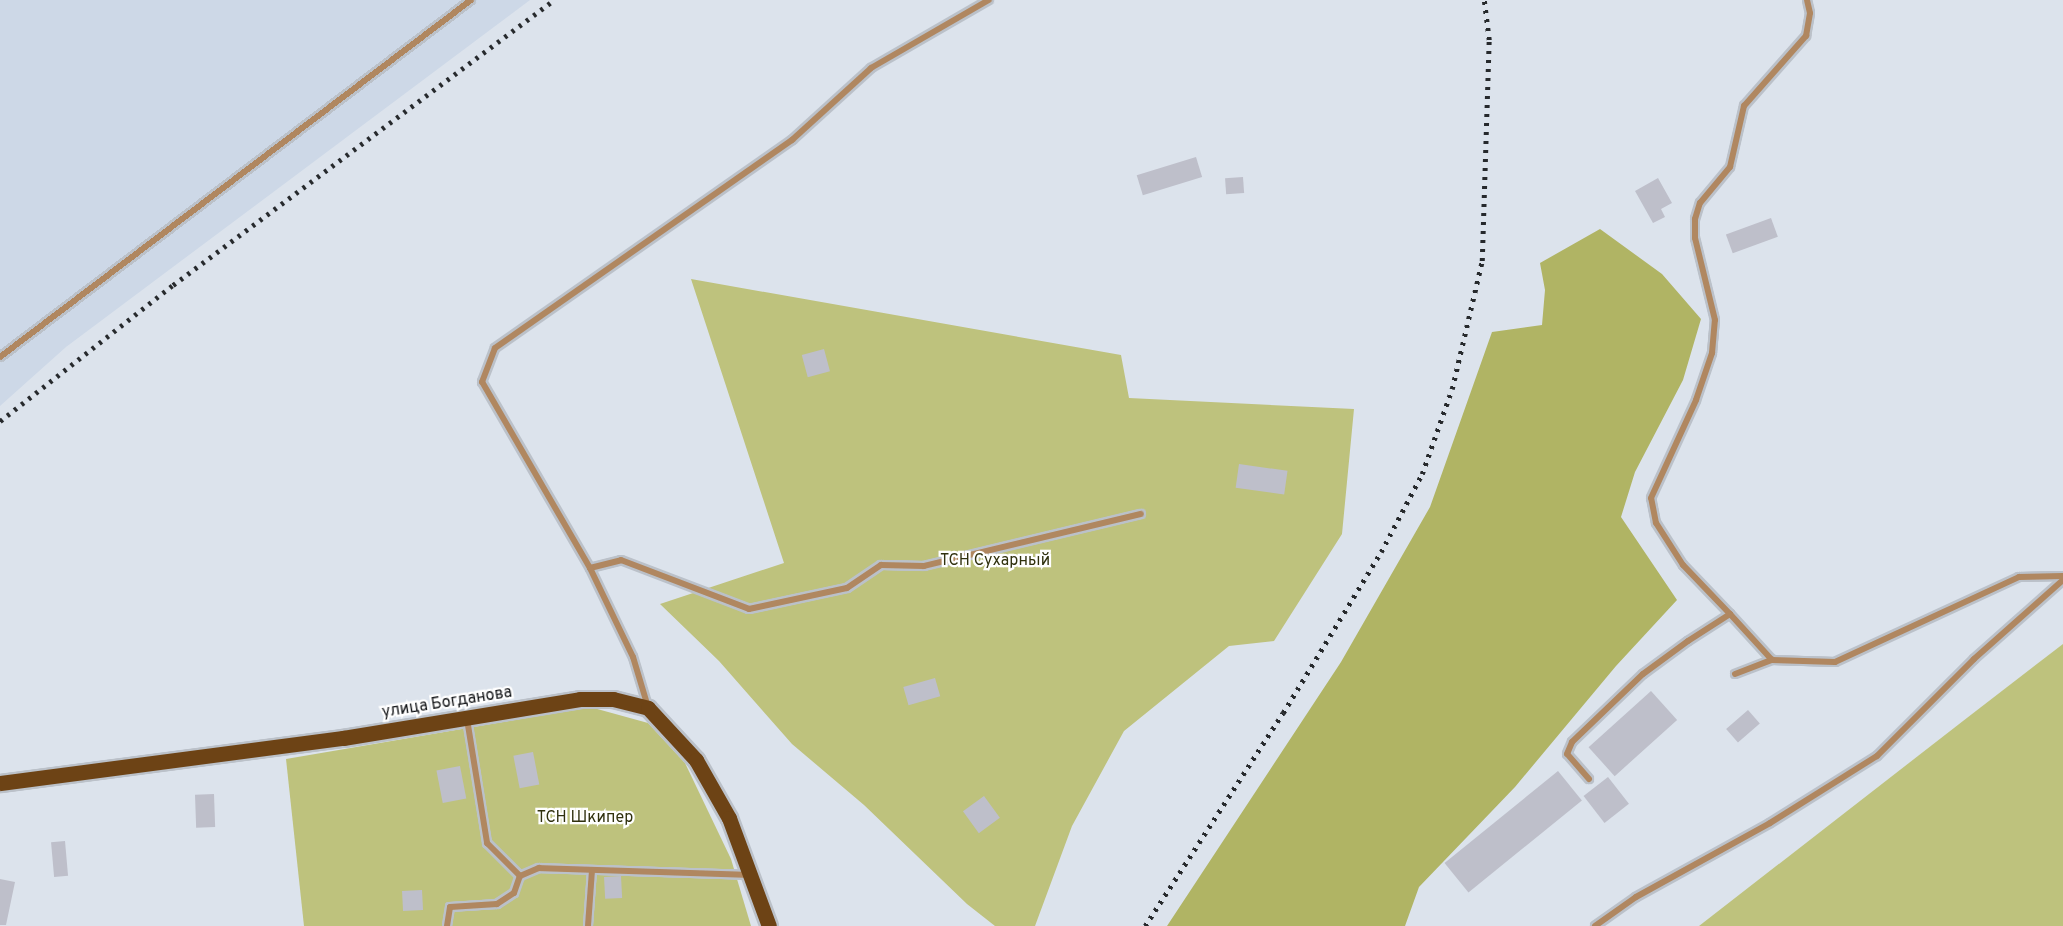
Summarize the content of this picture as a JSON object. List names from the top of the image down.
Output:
{
  "streets": {
    "main road": ["улица Богданова"]
  },
  "parks": ["ТСН Сухарный", "ТСН Шкипер"]
}
